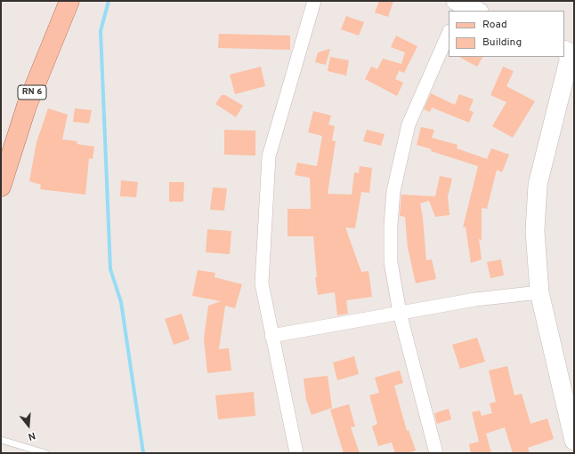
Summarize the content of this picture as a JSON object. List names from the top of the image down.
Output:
{
  "streets": {
    "main road": ["RN 6"]
  },
  "legend": ["Road", "Building"],
  "north": "bottom"
}
